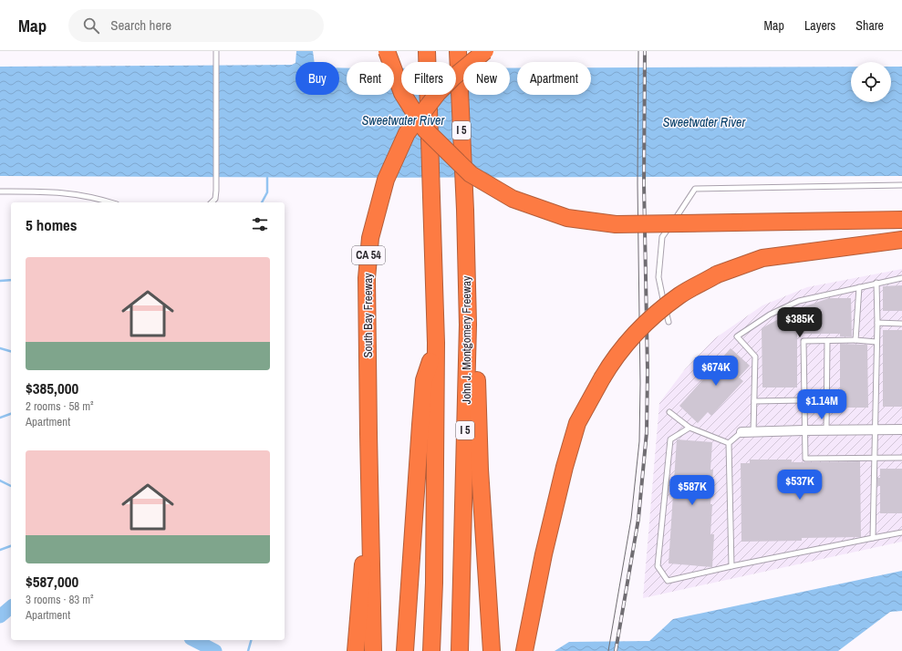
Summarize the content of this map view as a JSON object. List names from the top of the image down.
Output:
{
  "streets": {
    "highway": [
      "I 5",
      "CA 54",
      "South Bay Freeway",
      "John J. Montgomery Freeway"
    ]
  },
  "water": ["Sweetwater River"],
  "page": {
    "header": "Map",
    "search": "Search here",
    "nav": ["Map", "Layers", "Share"],
    "chip": [
      "Buy",
      "Rent",
      "Filters",
      "New",
      "Apartment"
    ],
    "heading": "5 homes",
    "list": [
      {
        "name": "$385,000",
        "note": "2 rooms · 58 m² · Apartment"
      },
      {
        "name": "$587,000",
        "note": "3 rooms · 83 m² · Apartment"
      }
    ],
    "price": [
      "$385K",
      "$674K",
      "$1.14M",
      "$537K",
      "$587K"
    ]
  }
}
